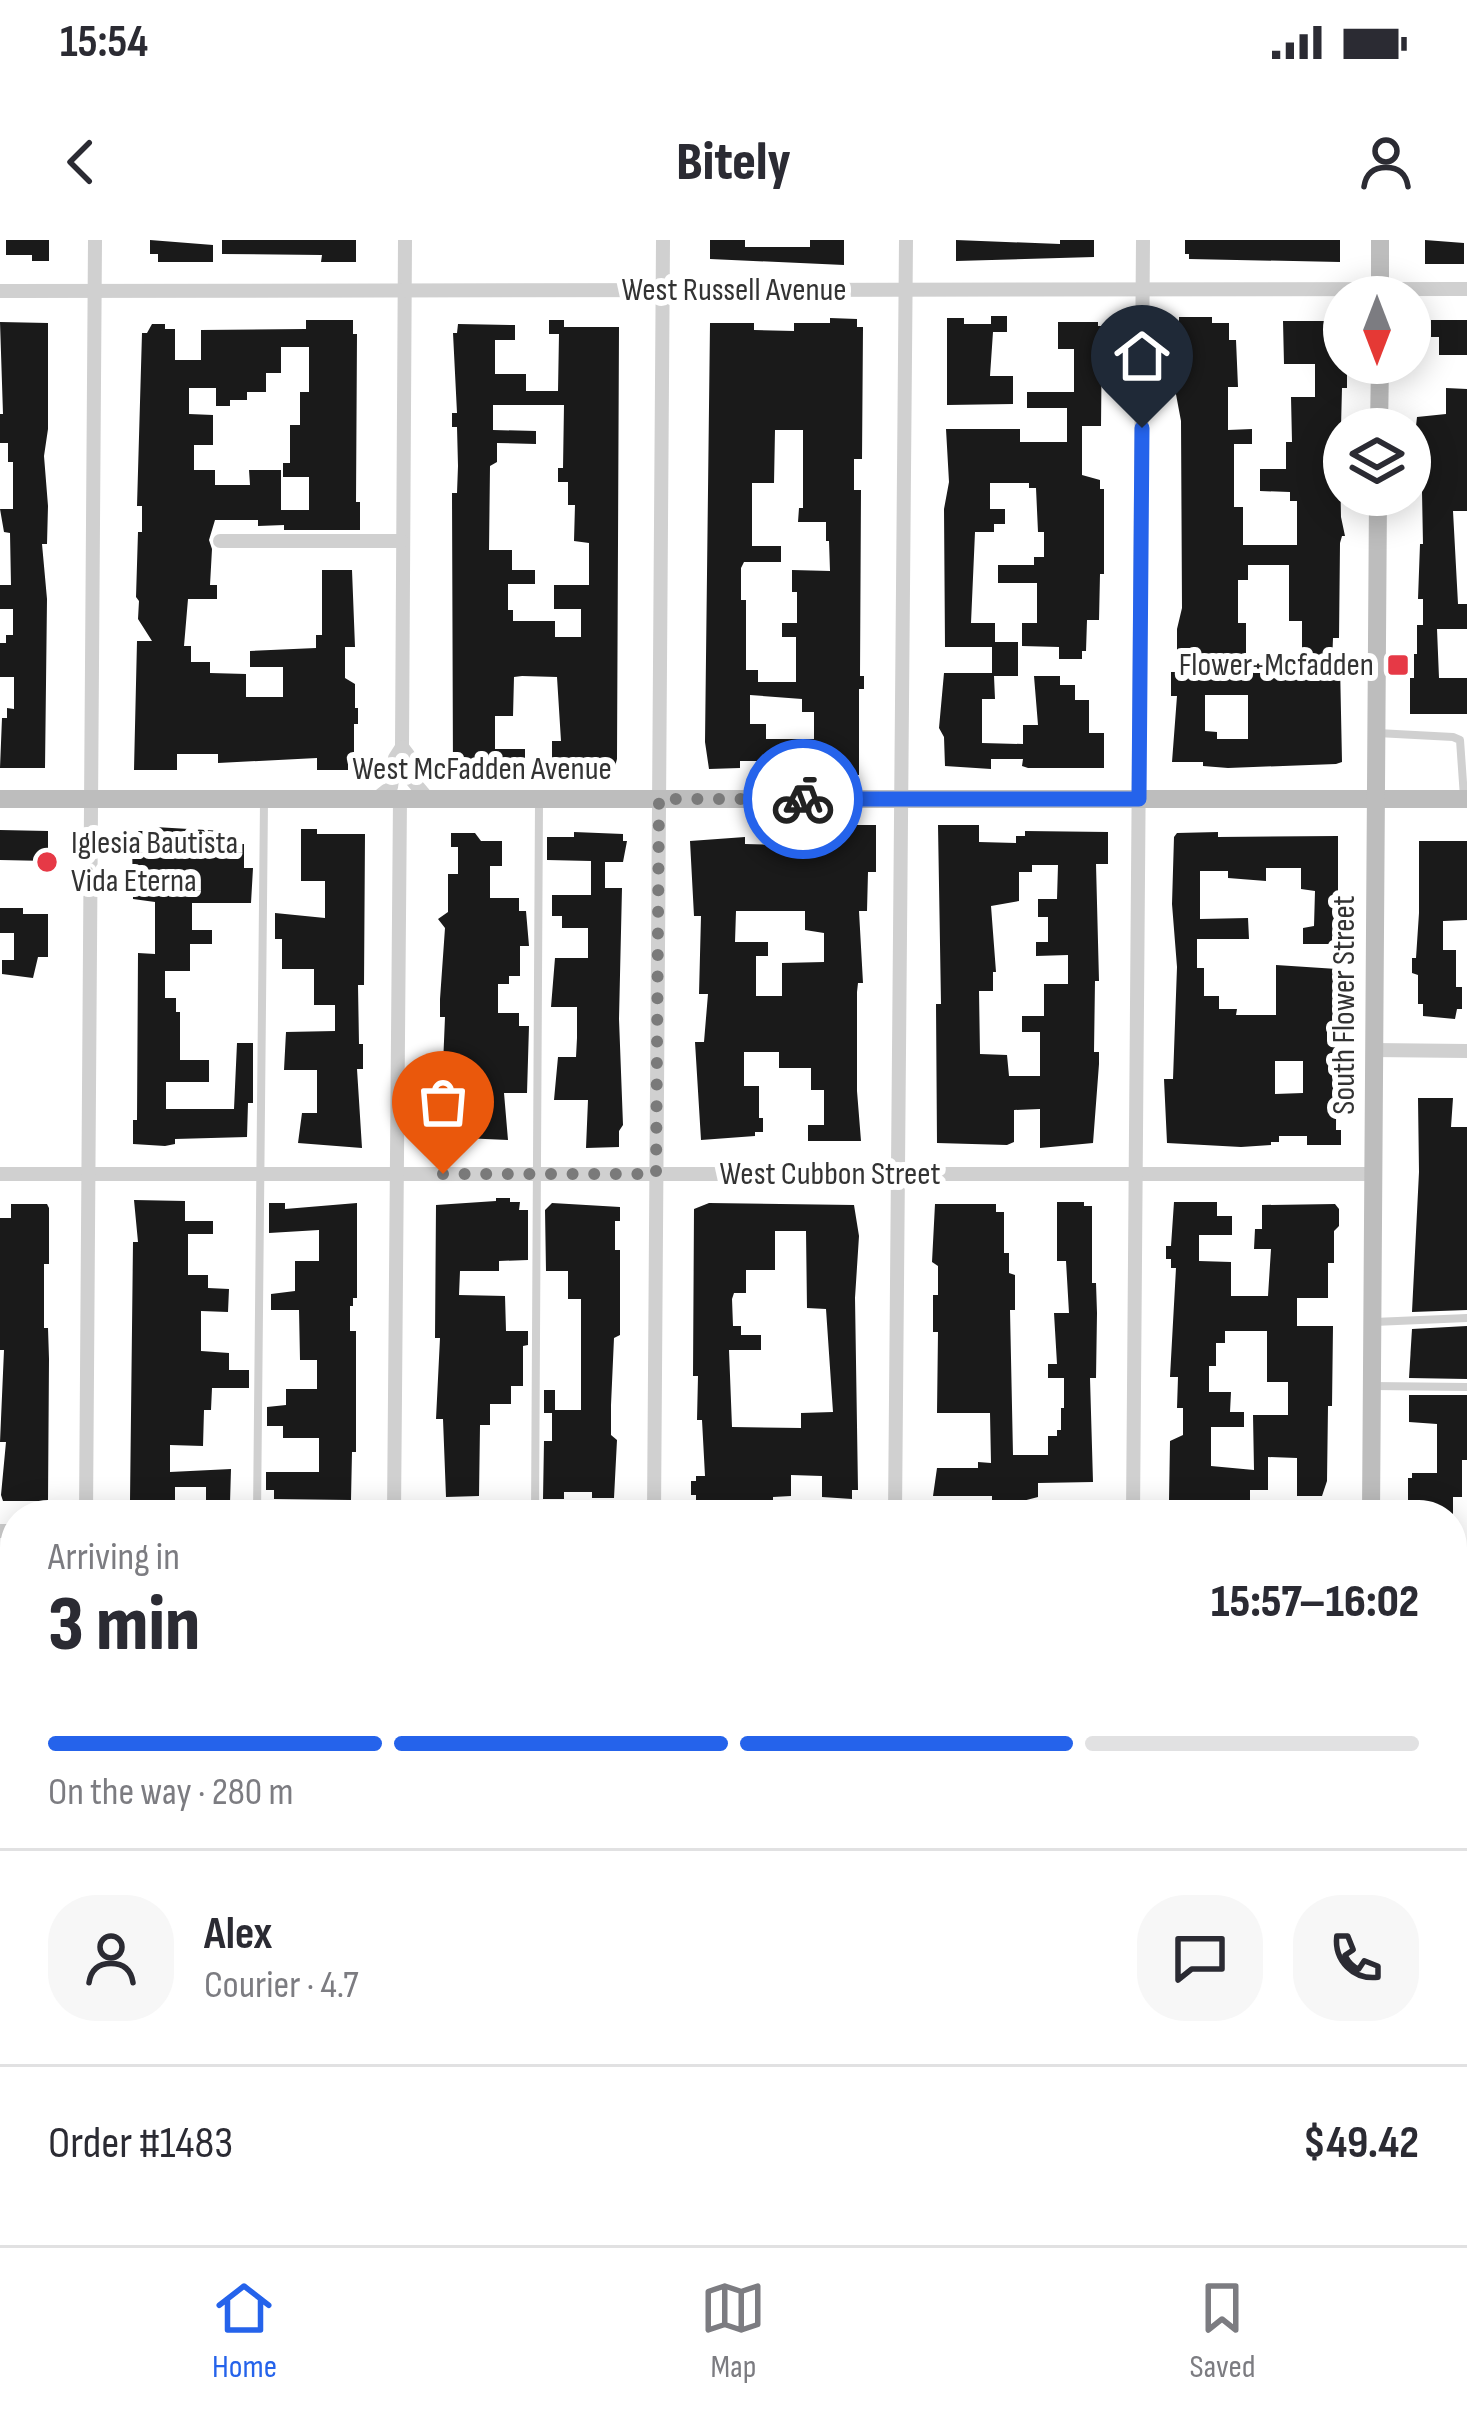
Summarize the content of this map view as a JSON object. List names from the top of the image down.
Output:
{
  "streets": {
    "street": [
      "West Russell Avenue",
      "West McFadden Avenue",
      "South Flower Street",
      "West Cubbon Street"
    ]
  },
  "crossings": [
    ["West McFadden Avenue", "South Flower Street"],
    ["South Flower Street", "West Cubbon Street"]
  ],
  "places": {
    "transit": ["Flower-Mcfadden"],
    "other": ["Iglesia Bautista Vida Eterna"]
  },
  "north": "bottom",
  "page": {
    "status": "15:54",
    "header": "Bitely",
    "heading": ["3 min", "Arriving in", "15:57–16:02"],
    "panel": [
      "Alex",
      "Courier · 4.7",
      "Order #1483",
      "$49.42"
    ],
    "bar": "On the way · 280 m",
    "tabs": ["Home", "Map", "Saved"]
  }
}
